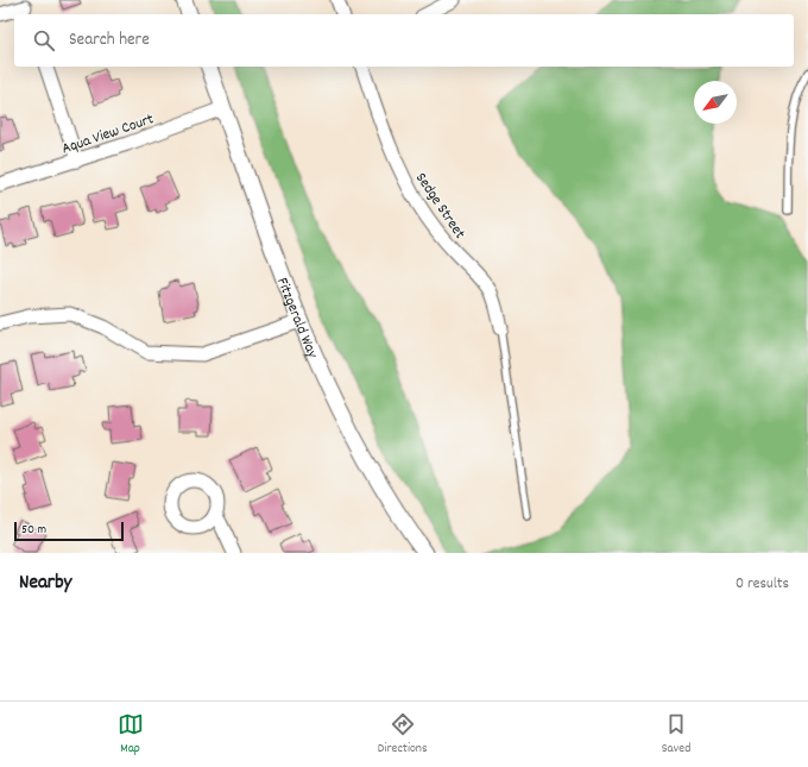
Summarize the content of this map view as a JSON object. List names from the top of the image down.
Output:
{
  "streets": {
    "street": ["Aqua View Court", "Sedge Street", "Fitzgerald Way"]
  },
  "crossings": [
    ["Aqua View Court", "Fitzgerald Way"]
  ],
  "scale_bar": "50 m",
  "north": "bottom left",
  "page": {
    "search": "Search here",
    "scale": "50 m",
    "heading": ["Nearby", "0 results"],
    "nav": ["Map", "Directions", "Saved"]
  }
}
